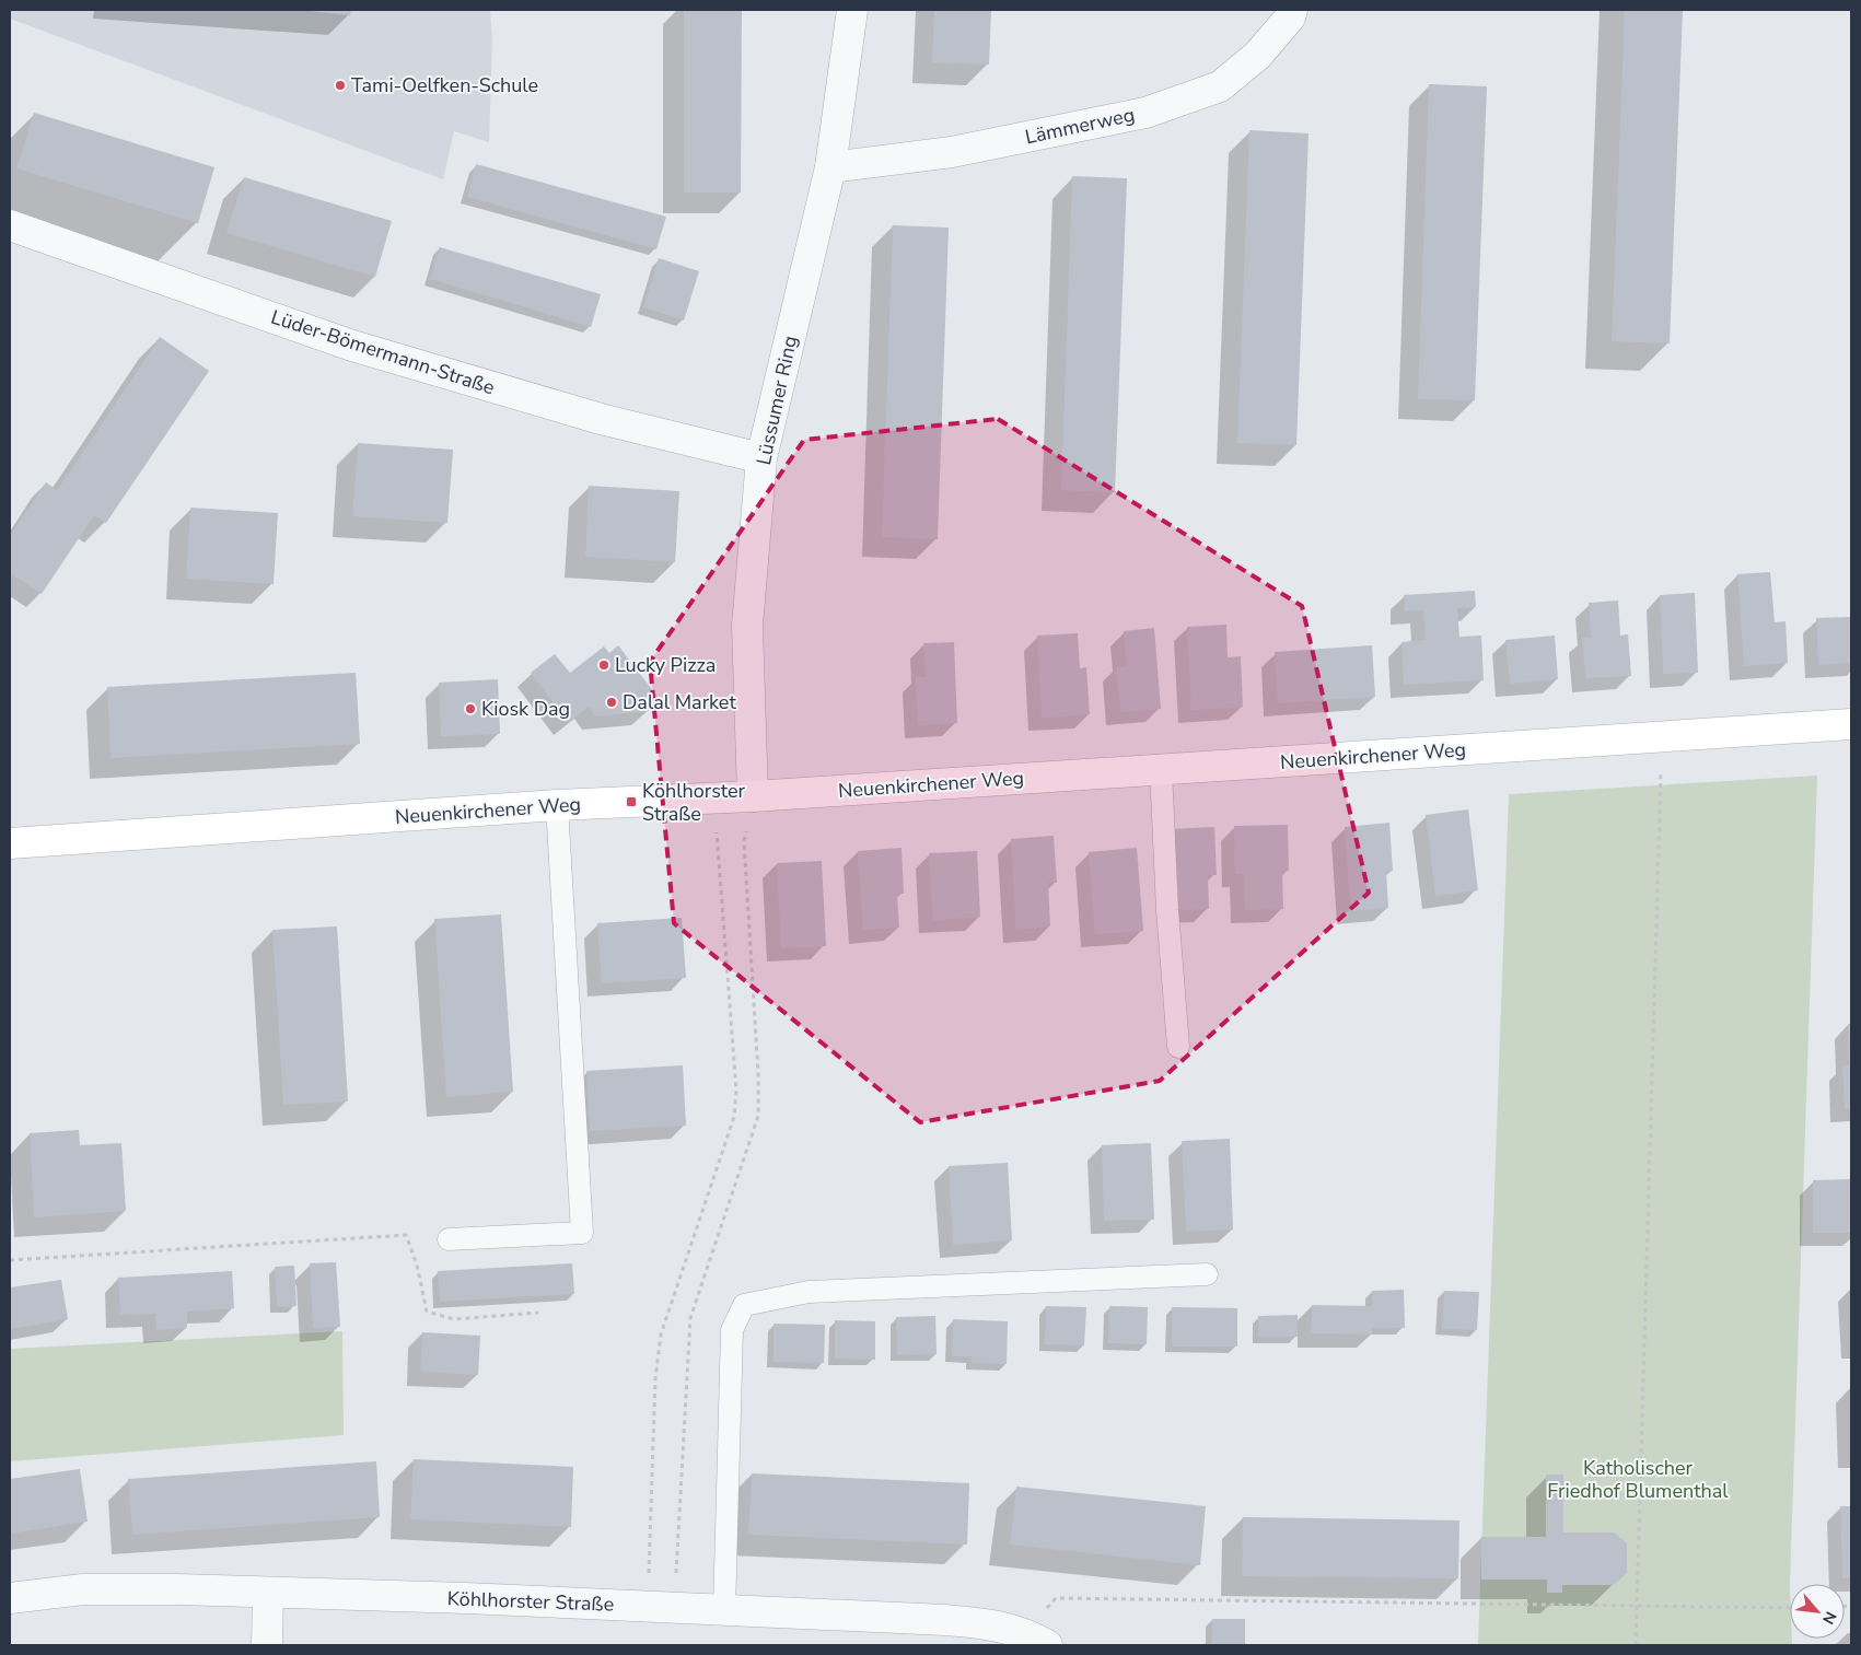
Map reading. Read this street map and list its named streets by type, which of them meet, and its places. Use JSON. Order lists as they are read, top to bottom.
{
  "streets": {
    "street": [
      "Lämmerweg",
      "Lüder-Bömermann-Straße",
      "Lüssumer Ring",
      "Neuenkirchener Weg",
      "Köhlhorster Straße"
    ]
  },
  "crossings": [
    ["Lämmerweg", "Lüssumer Ring"],
    ["Lüder-Bömermann-Straße", "Lüssumer Ring"],
    ["Lüssumer Ring", "Neuenkirchener Weg"]
  ],
  "parks": ["Katholischer Friedhof Blumenthal"],
  "places": {
    "other": [
      "Tami-Oelfken-Schule",
      "Lucky Pizza",
      "Dalal Market",
      "Kiosk Dag"
    ],
    "transit": ["Köhlhorster Straße"]
  },
  "north": "bottom right"
}
